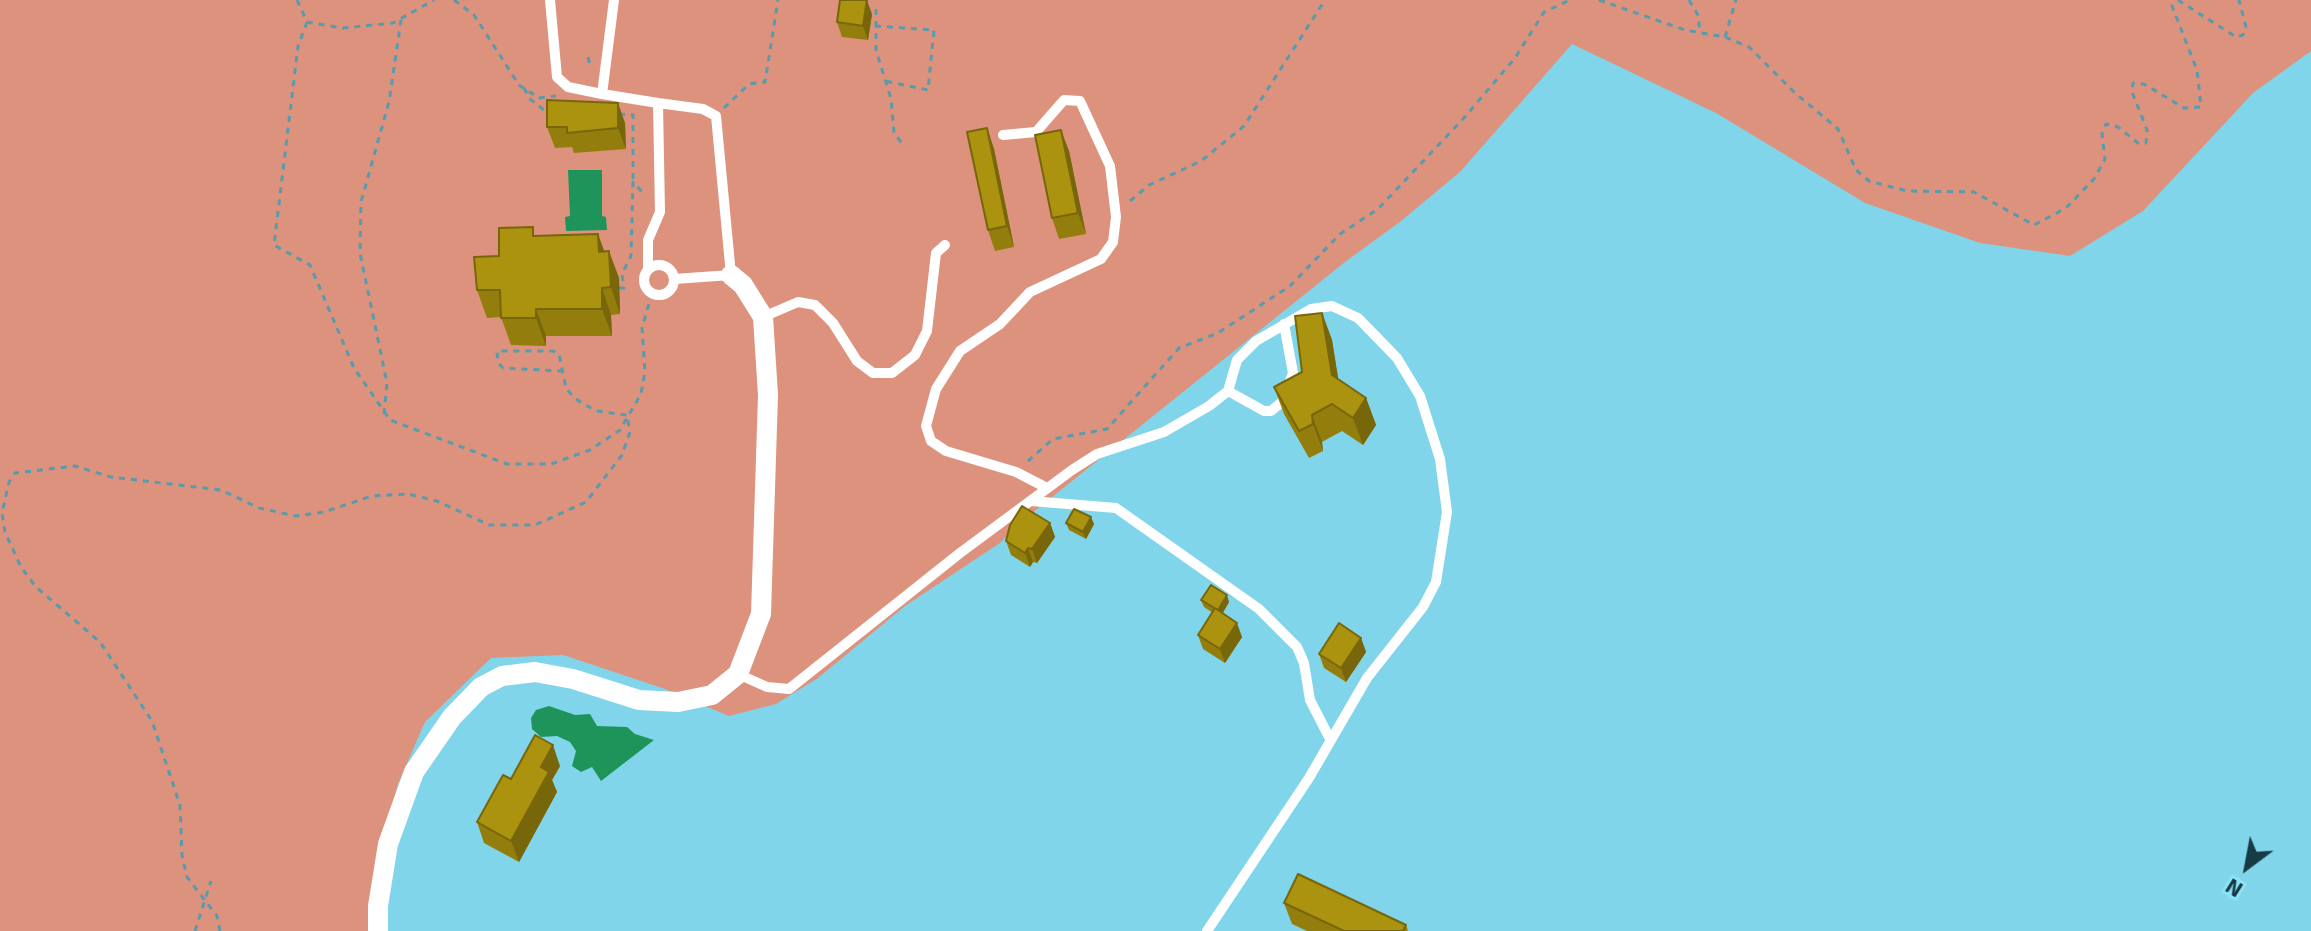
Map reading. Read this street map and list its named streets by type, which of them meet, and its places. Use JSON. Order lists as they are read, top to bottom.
{
  "north": "bottom left"
}
